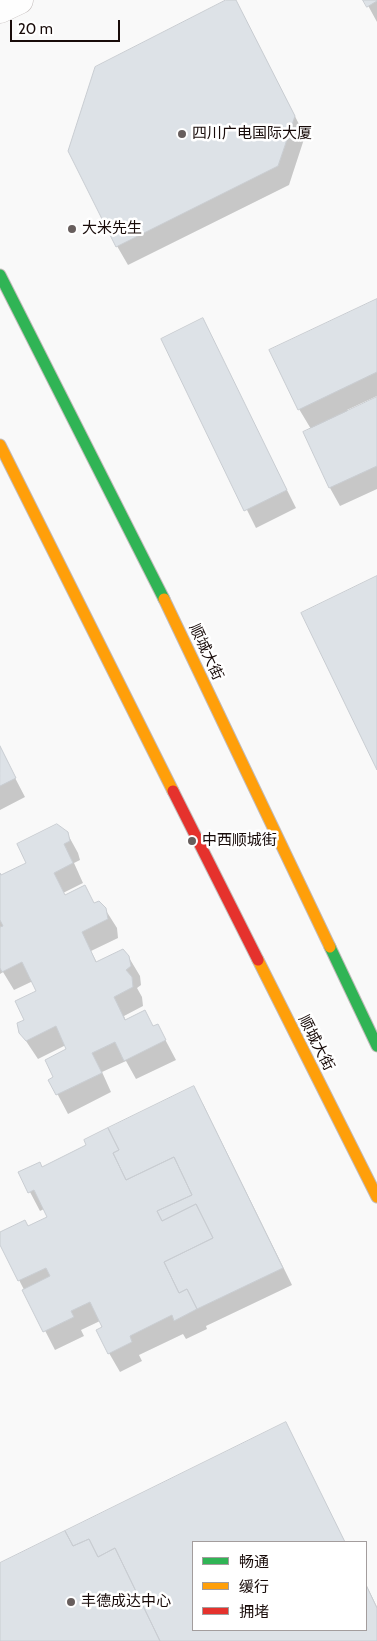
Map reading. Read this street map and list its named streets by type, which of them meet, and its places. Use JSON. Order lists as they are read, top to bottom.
{
  "streets": {
    "main road": ["顺城大街"]
  },
  "places": [
    "四川广电国际大厦",
    "大米先生",
    "中西顺城街",
    "丰德成达中心"
  ],
  "legend": ["畅通", "缓行", "拥堵"],
  "scale_bar": "20 m"
}
